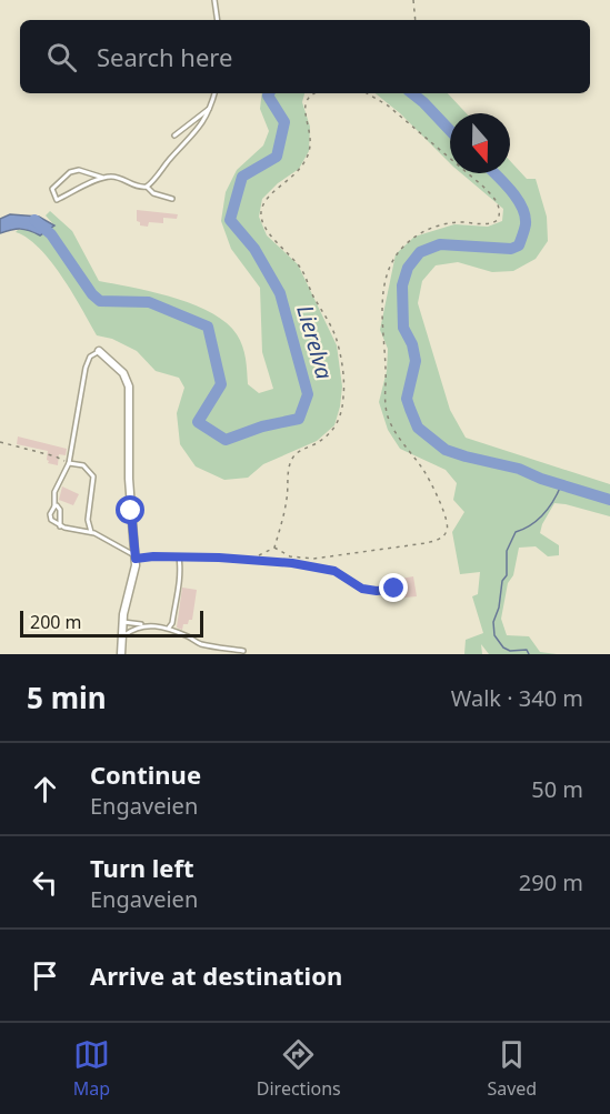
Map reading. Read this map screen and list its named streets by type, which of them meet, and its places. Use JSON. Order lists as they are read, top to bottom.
{
  "water": ["Lierelva"],
  "scale_bar": "200 m",
  "north": "bottom",
  "page": {
    "search": "Search here",
    "scale": "200 m",
    "heading": ["5 min", "Walk · 340 m"],
    "list": [
      ["Continue", "Engaveien", "50 m"],
      ["Turn left", "Engaveien", "290 m"],
      "Arrive at destination"
    ],
    "nav": ["Map", "Directions", "Saved"]
  }
}
